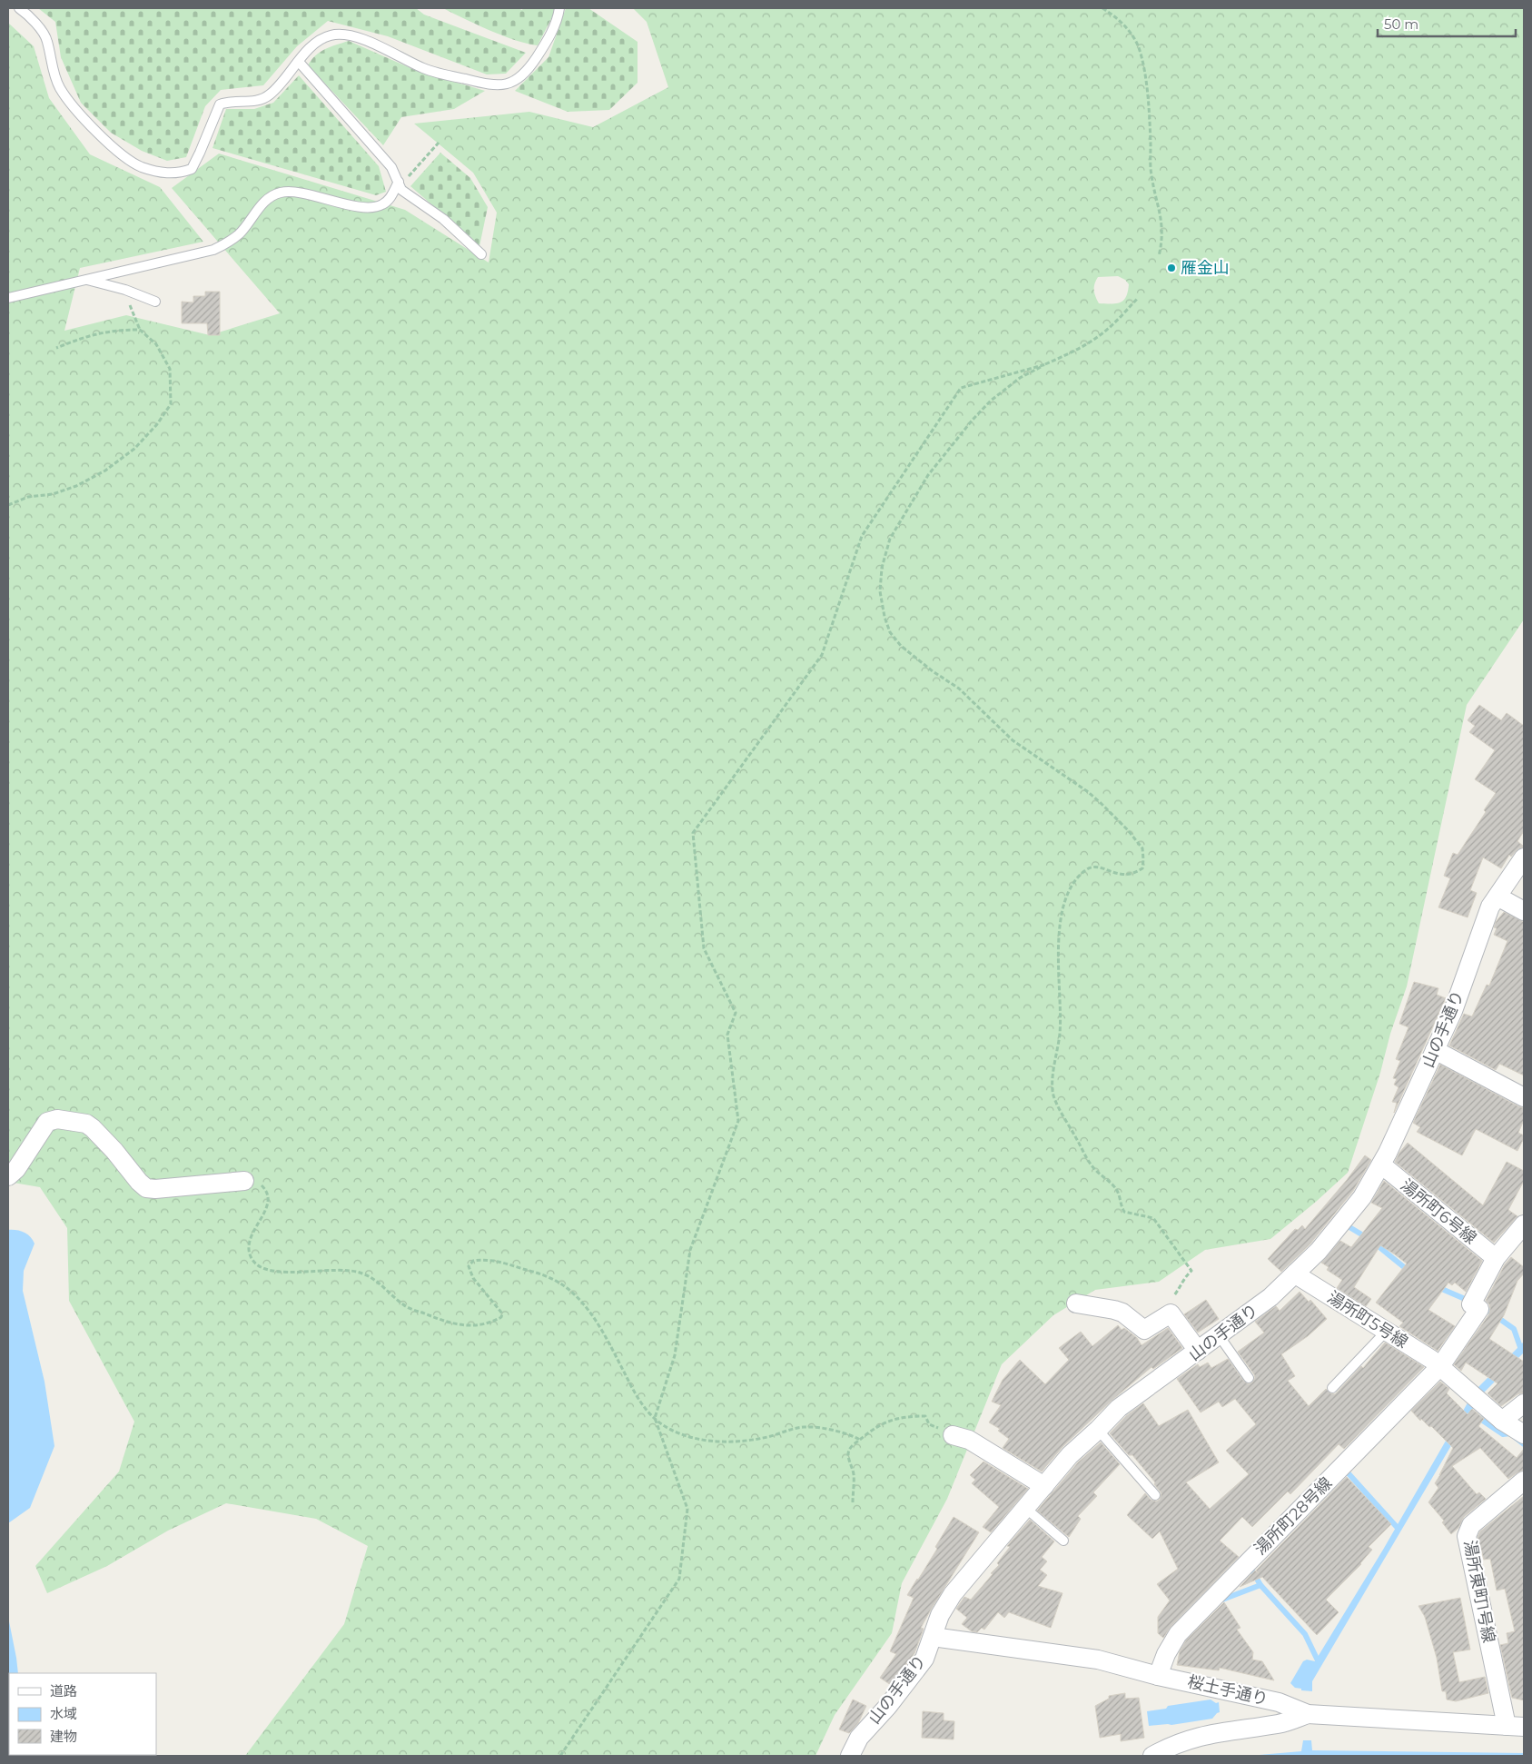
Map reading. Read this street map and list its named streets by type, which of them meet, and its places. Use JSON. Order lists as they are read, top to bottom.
{
  "streets": {
    "street": [
      "山の手通り",
      "湯所町6号線",
      "湯所町5号線",
      "湯所町28号線",
      "湯所東町1号線",
      "桜土手通り"
    ]
  },
  "crossings": [
    ["山の手通り", "湯所町6号線"],
    ["山の手通り", "湯所町5号線"],
    ["山の手通り", "桜土手通り"],
    ["湯所町6号線", "湯所町28号線"],
    ["湯所町5号線", "湯所町28号線"],
    ["湯所町28号線", "桜土手通り"],
    ["湯所東町1号線", "桜土手通り"]
  ],
  "places": ["雁金山"],
  "legend": ["道路", "水域", "建物"],
  "scale_bar": "50 m"
}
